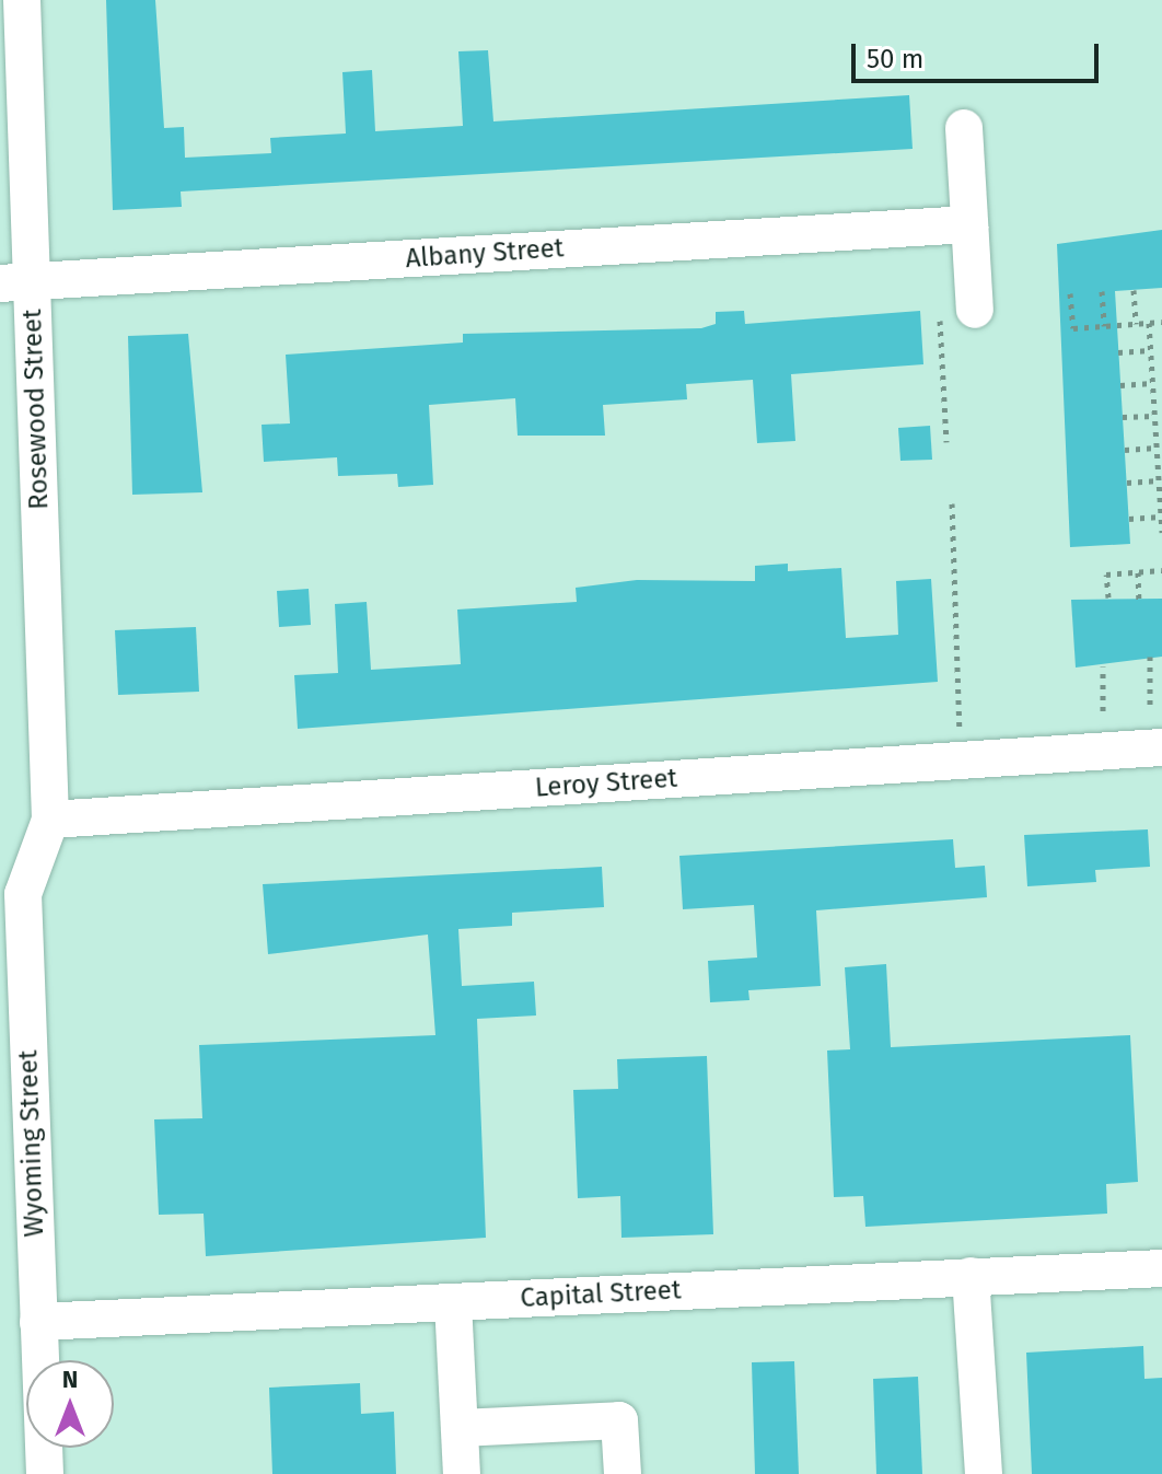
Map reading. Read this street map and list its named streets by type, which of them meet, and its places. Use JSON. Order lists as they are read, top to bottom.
{
  "streets": {
    "street": [
      "Albany Street",
      "Rosewood Street",
      "Leroy Street",
      "Wyoming Street",
      "Capital Street"
    ]
  },
  "crossings": [
    ["Albany Street", "Rosewood Street"],
    ["Rosewood Street", "Leroy Street"],
    ["Rosewood Street", "Wyoming Street"],
    ["Leroy Street", "Wyoming Street"],
    ["Wyoming Street", "Capital Street"]
  ],
  "scale_bar": "50 m",
  "north": "top"
}
